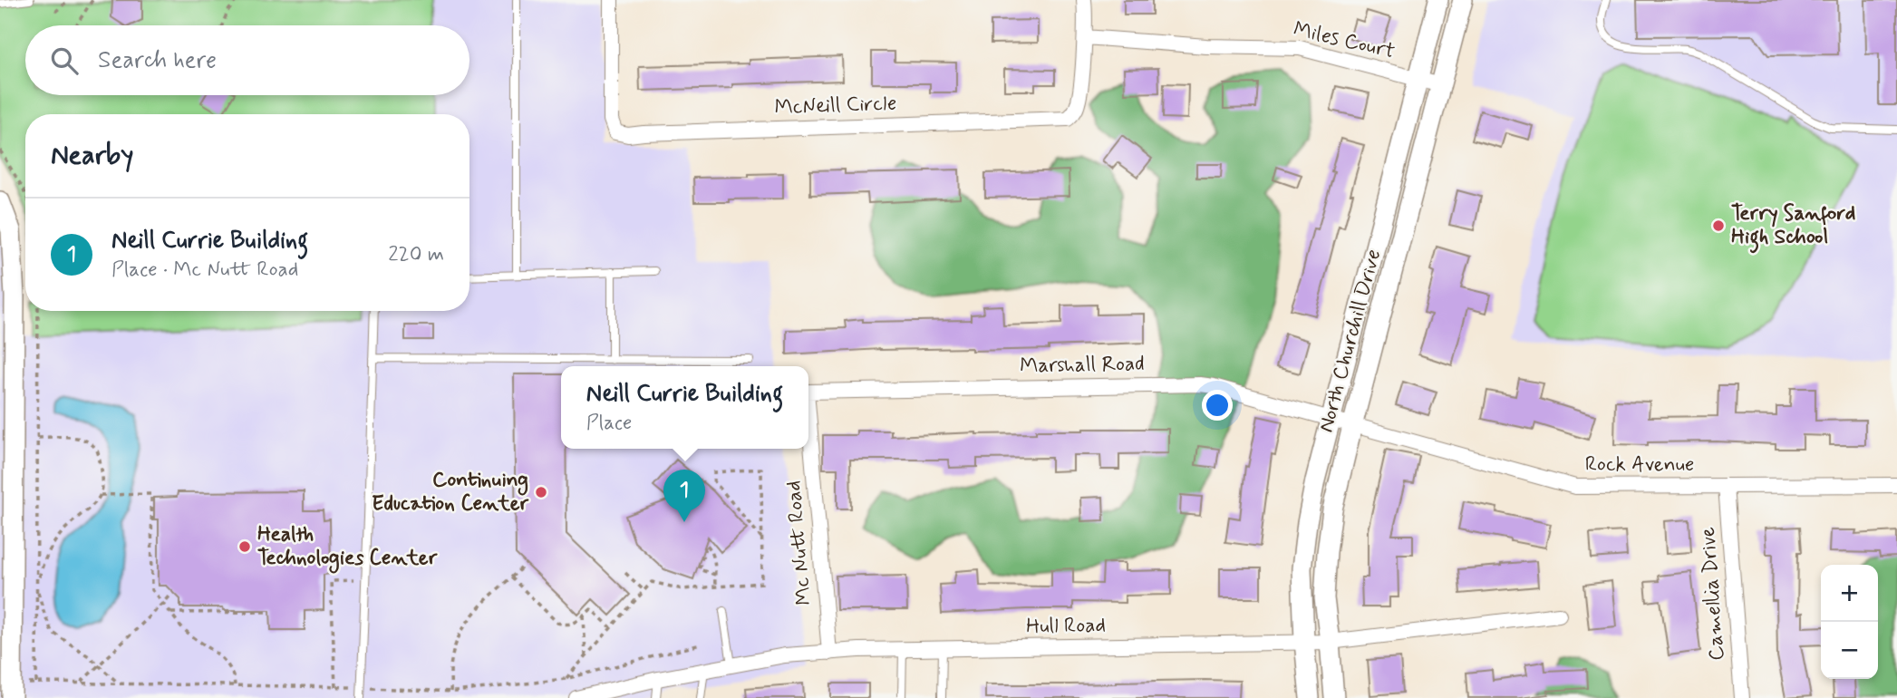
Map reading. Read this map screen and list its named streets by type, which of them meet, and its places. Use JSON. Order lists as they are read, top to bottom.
{
  "streets": {
    "street": [
      "Miles Court",
      "McNeill Circle",
      "North Churchill Drive",
      "Marshall Road",
      "Rock Avenue",
      "Mc Nutt Road",
      "Camellia Drive",
      "Hull Road"
    ]
  },
  "crossings": [
    ["Miles Court", "McNeill Circle"],
    ["Miles Court", "North Churchill Drive"],
    ["North Churchill Drive", "Marshall Road"],
    ["North Churchill Drive", "Rock Avenue"],
    ["North Churchill Drive", "Hull Road"],
    ["Marshall Road", "Rock Avenue"],
    ["Rock Avenue", "Camellia Drive"],
    ["Mc Nutt Road", "Hull Road"]
  ],
  "places": ["Terry Sanford High School", "Continuing Education Center", "Health Technologies Center"],
  "page": {
    "search": "Search here",
    "heading": "Nearby",
    "list": [
      {
        "mark": "1",
        "name": "Neill Currie Building",
        "note": "Place · Mc Nutt Road",
        "value": "220 m"
      }
    ],
    "popup": ["Neill Currie Building", "Place"],
    "pins": "1",
    "map_buttons": ["+", "−"]
  }
}
